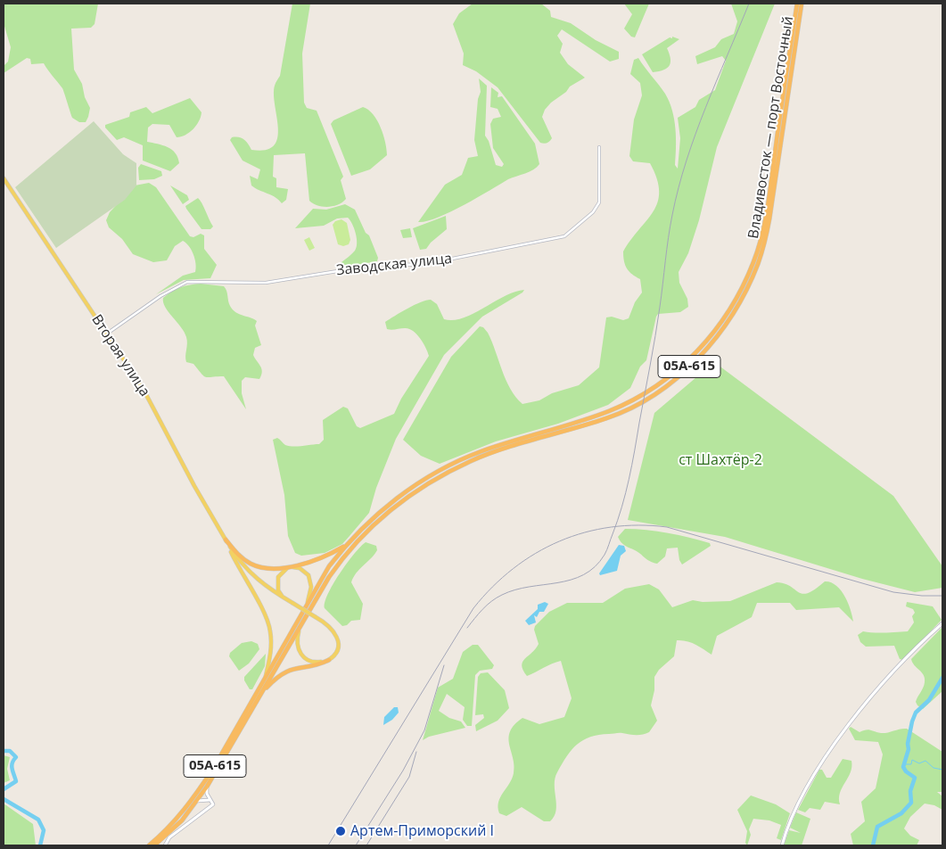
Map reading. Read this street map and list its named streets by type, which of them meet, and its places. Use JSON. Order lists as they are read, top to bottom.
{
  "streets": {
    "highway": ["Владивосток — порт Восточный", "05А-615"],
    "main road": ["Вторая улица"],
    "street": ["Заводская улица"]
  },
  "crossings": [
    ["Заводская улица", "Вторая улица"]
  ],
  "parks": ["ст Шахтёр-2"],
  "places": ["Артем-Приморский I"]
}
